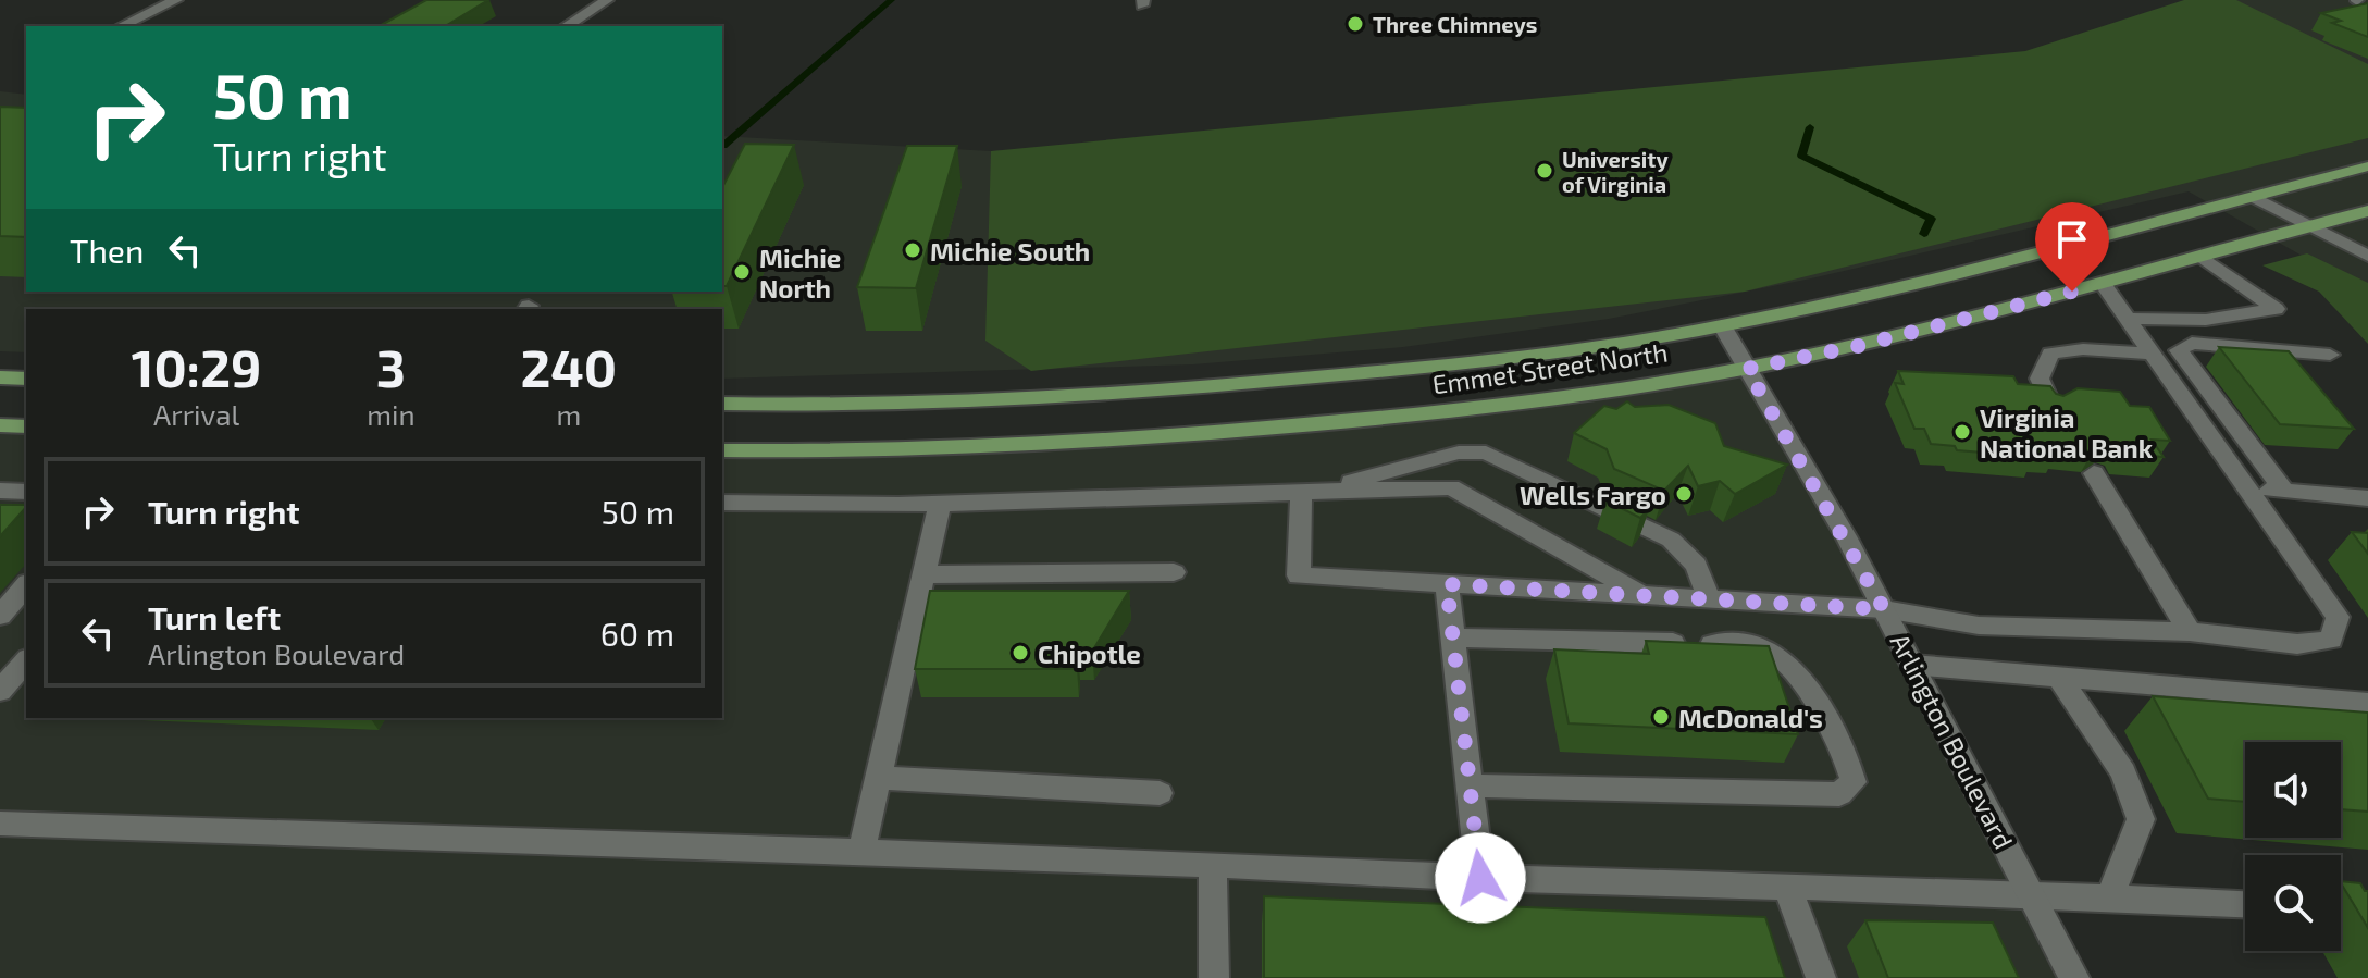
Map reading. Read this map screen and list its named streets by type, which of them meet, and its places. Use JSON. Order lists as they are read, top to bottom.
{
  "streets": {
    "main road": ["Emmet Street North"],
    "street": ["Arlington Boulevard"]
  },
  "crossings": [
    ["Emmet Street North", "Arlington Boulevard"]
  ],
  "places": [
    "Three Chimneys",
    "University of Virginia",
    "Michie South",
    "Michie North",
    "Virginia National Bank",
    "Wells Fargo",
    "Chipotle",
    "McDonald's"
  ],
  "page": {
    "turn": ["50 m", "Turn right"],
    "then": "Then",
    "eta": [
      "10:29",
      "Arrival",
      "3",
      "min",
      "240",
      "m"
    ],
    "list": [
      {
        "name": "Turn right",
        "value": "50 m"
      },
      {
        "name": "Turn left",
        "note": "Arlington Boulevard",
        "value": "60 m"
      }
    ]
  }
}
